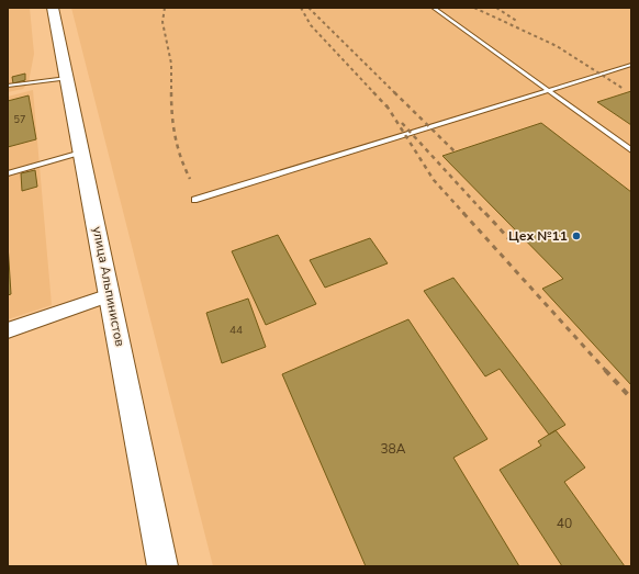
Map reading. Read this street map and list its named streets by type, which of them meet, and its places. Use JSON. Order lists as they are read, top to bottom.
{
  "streets": {
    "main road": ["улица Альпинистов"]
  },
  "places": ["Цех №11"],
  "house_numbers": [
    "57",
    "44",
    "38А",
    "40"
  ]
}
